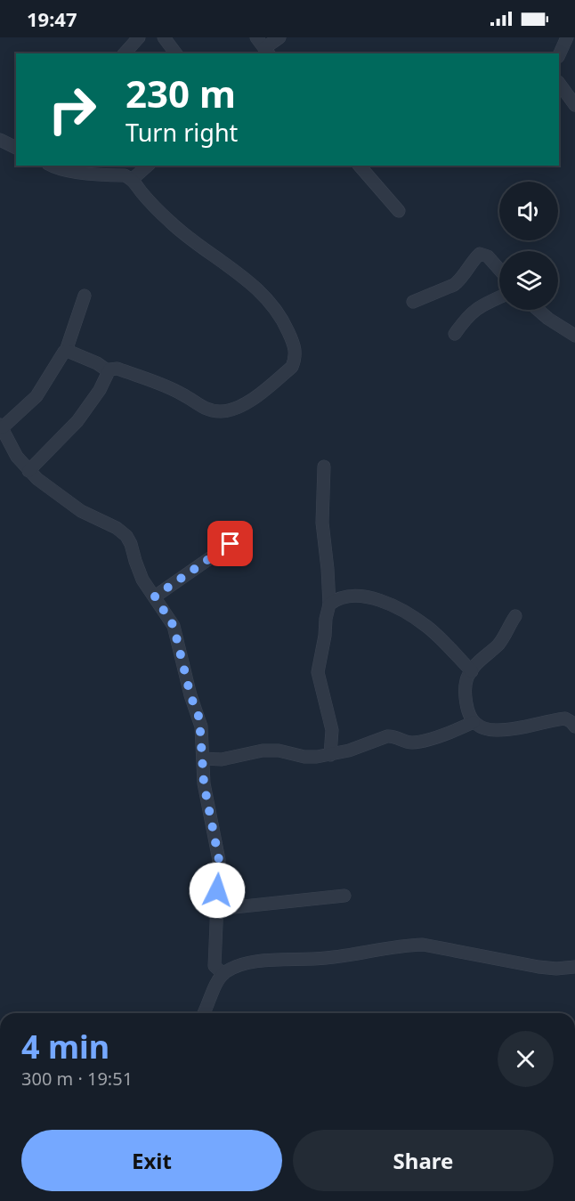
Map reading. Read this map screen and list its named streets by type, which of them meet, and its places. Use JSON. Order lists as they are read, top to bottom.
{
  "page": {
    "status": "19:47",
    "turn": ["230 m", "Turn right"],
    "heading": ["4 min", "300 m · 19:51"],
    "buttons": ["Exit", "Share"]
  }
}
